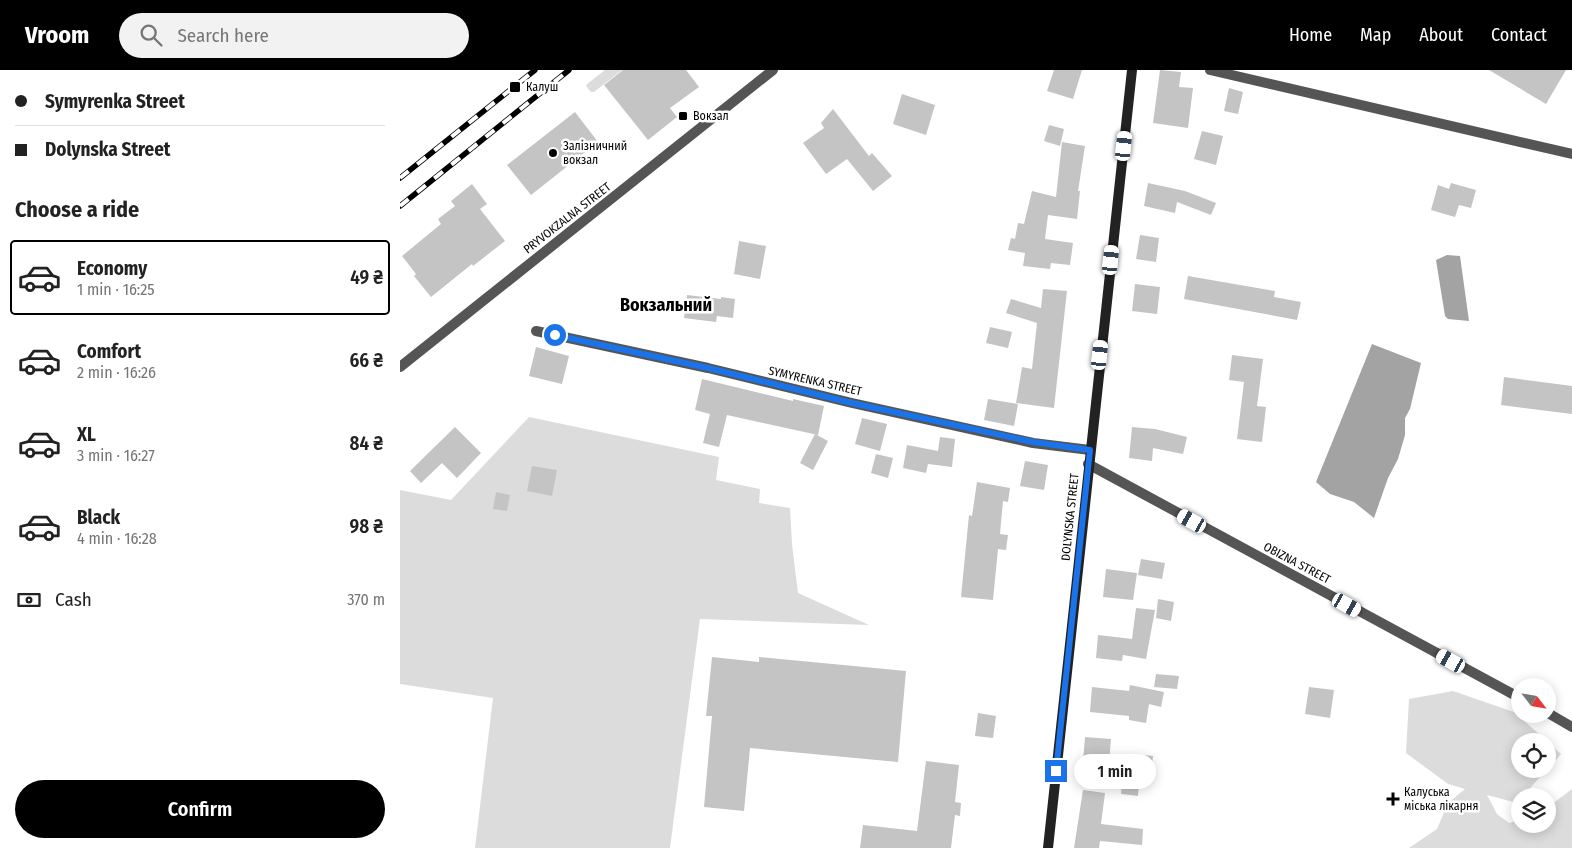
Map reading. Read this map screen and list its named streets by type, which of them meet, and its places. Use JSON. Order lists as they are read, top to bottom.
{
  "streets": {
    "main road": ["DOLYNSKA STREET"],
    "street": ["PRYVOKZALNA STREET", "SYMYRENKA STREET", "OBIZNA STREET"]
  },
  "crossings": [
    ["SYMYRENKA STREET", "DOLYNSKA STREET"],
    ["DOLYNSKA STREET", "OBIZNA STREET"]
  ],
  "districts": ["Вокзальний"],
  "places": {
    "transit": ["Калуш", "Вокзал"],
    "other": ["Залізничний вокзал"],
    "health": ["Калуська міська лікарня"]
  },
  "north": "bottom right",
  "page": {
    "header": "Vroom",
    "search": "Search here",
    "nav": [
      "Home",
      "Map",
      "About",
      "Contact"
    ],
    "banner": ["Symyrenka Street", "Dolynska Street"],
    "heading": "Choose a ride",
    "list": [
      {
        "name": "Economy",
        "note": "1 min · 16:25",
        "value": "49 ₴"
      },
      {
        "name": "Comfort",
        "note": "2 min · 16:26",
        "value": "66 ₴"
      },
      {
        "name": "XL",
        "note": "3 min · 16:27",
        "value": "84 ₴"
      },
      {
        "name": "Black",
        "note": "4 min · 16:28",
        "value": "98 ₴"
      }
    ],
    "pay": ["Cash", "370 m"],
    "bubble": "1 min",
    "buttons": "Confirm"
  }
}
